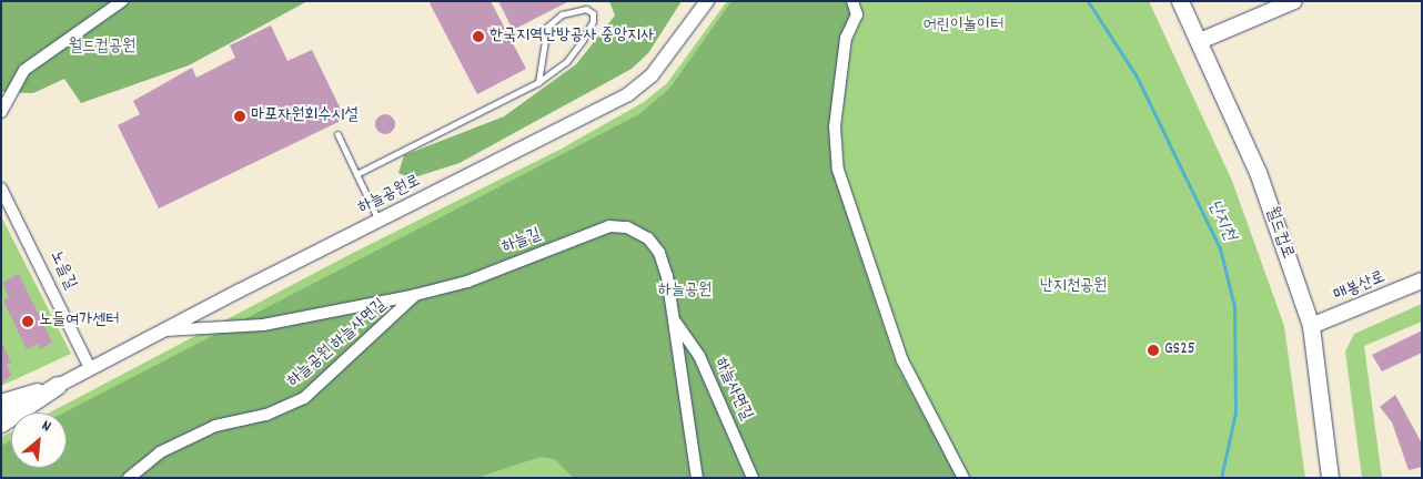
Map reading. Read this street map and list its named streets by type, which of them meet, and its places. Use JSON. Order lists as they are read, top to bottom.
{
  "streets": {
    "main road": ["월드컵로", "매봉산로"],
    "street": [
      "하늘공원로",
      "하늘길",
      "노을길",
      "하늘공원 하늘사면길",
      "하늘사면길"
    ]
  },
  "crossings": [
    ["하늘공원로", "하늘길"],
    ["하늘공원로", "노을길"],
    ["월드컵로", "매봉산로"],
    ["하늘길", "하늘공원 하늘사면길"],
    ["하늘길", "하늘사면길"]
  ],
  "water": ["난지천"],
  "parks": [
    "어린이놀이터",
    "월드컵공원",
    "난지천공원",
    "하늘공원"
  ],
  "places": [
    "한국지역난방공사 중앙지사",
    "마포자원회수시설",
    "노들여가센터",
    "GS25"
  ],
  "north": "top right"
}
